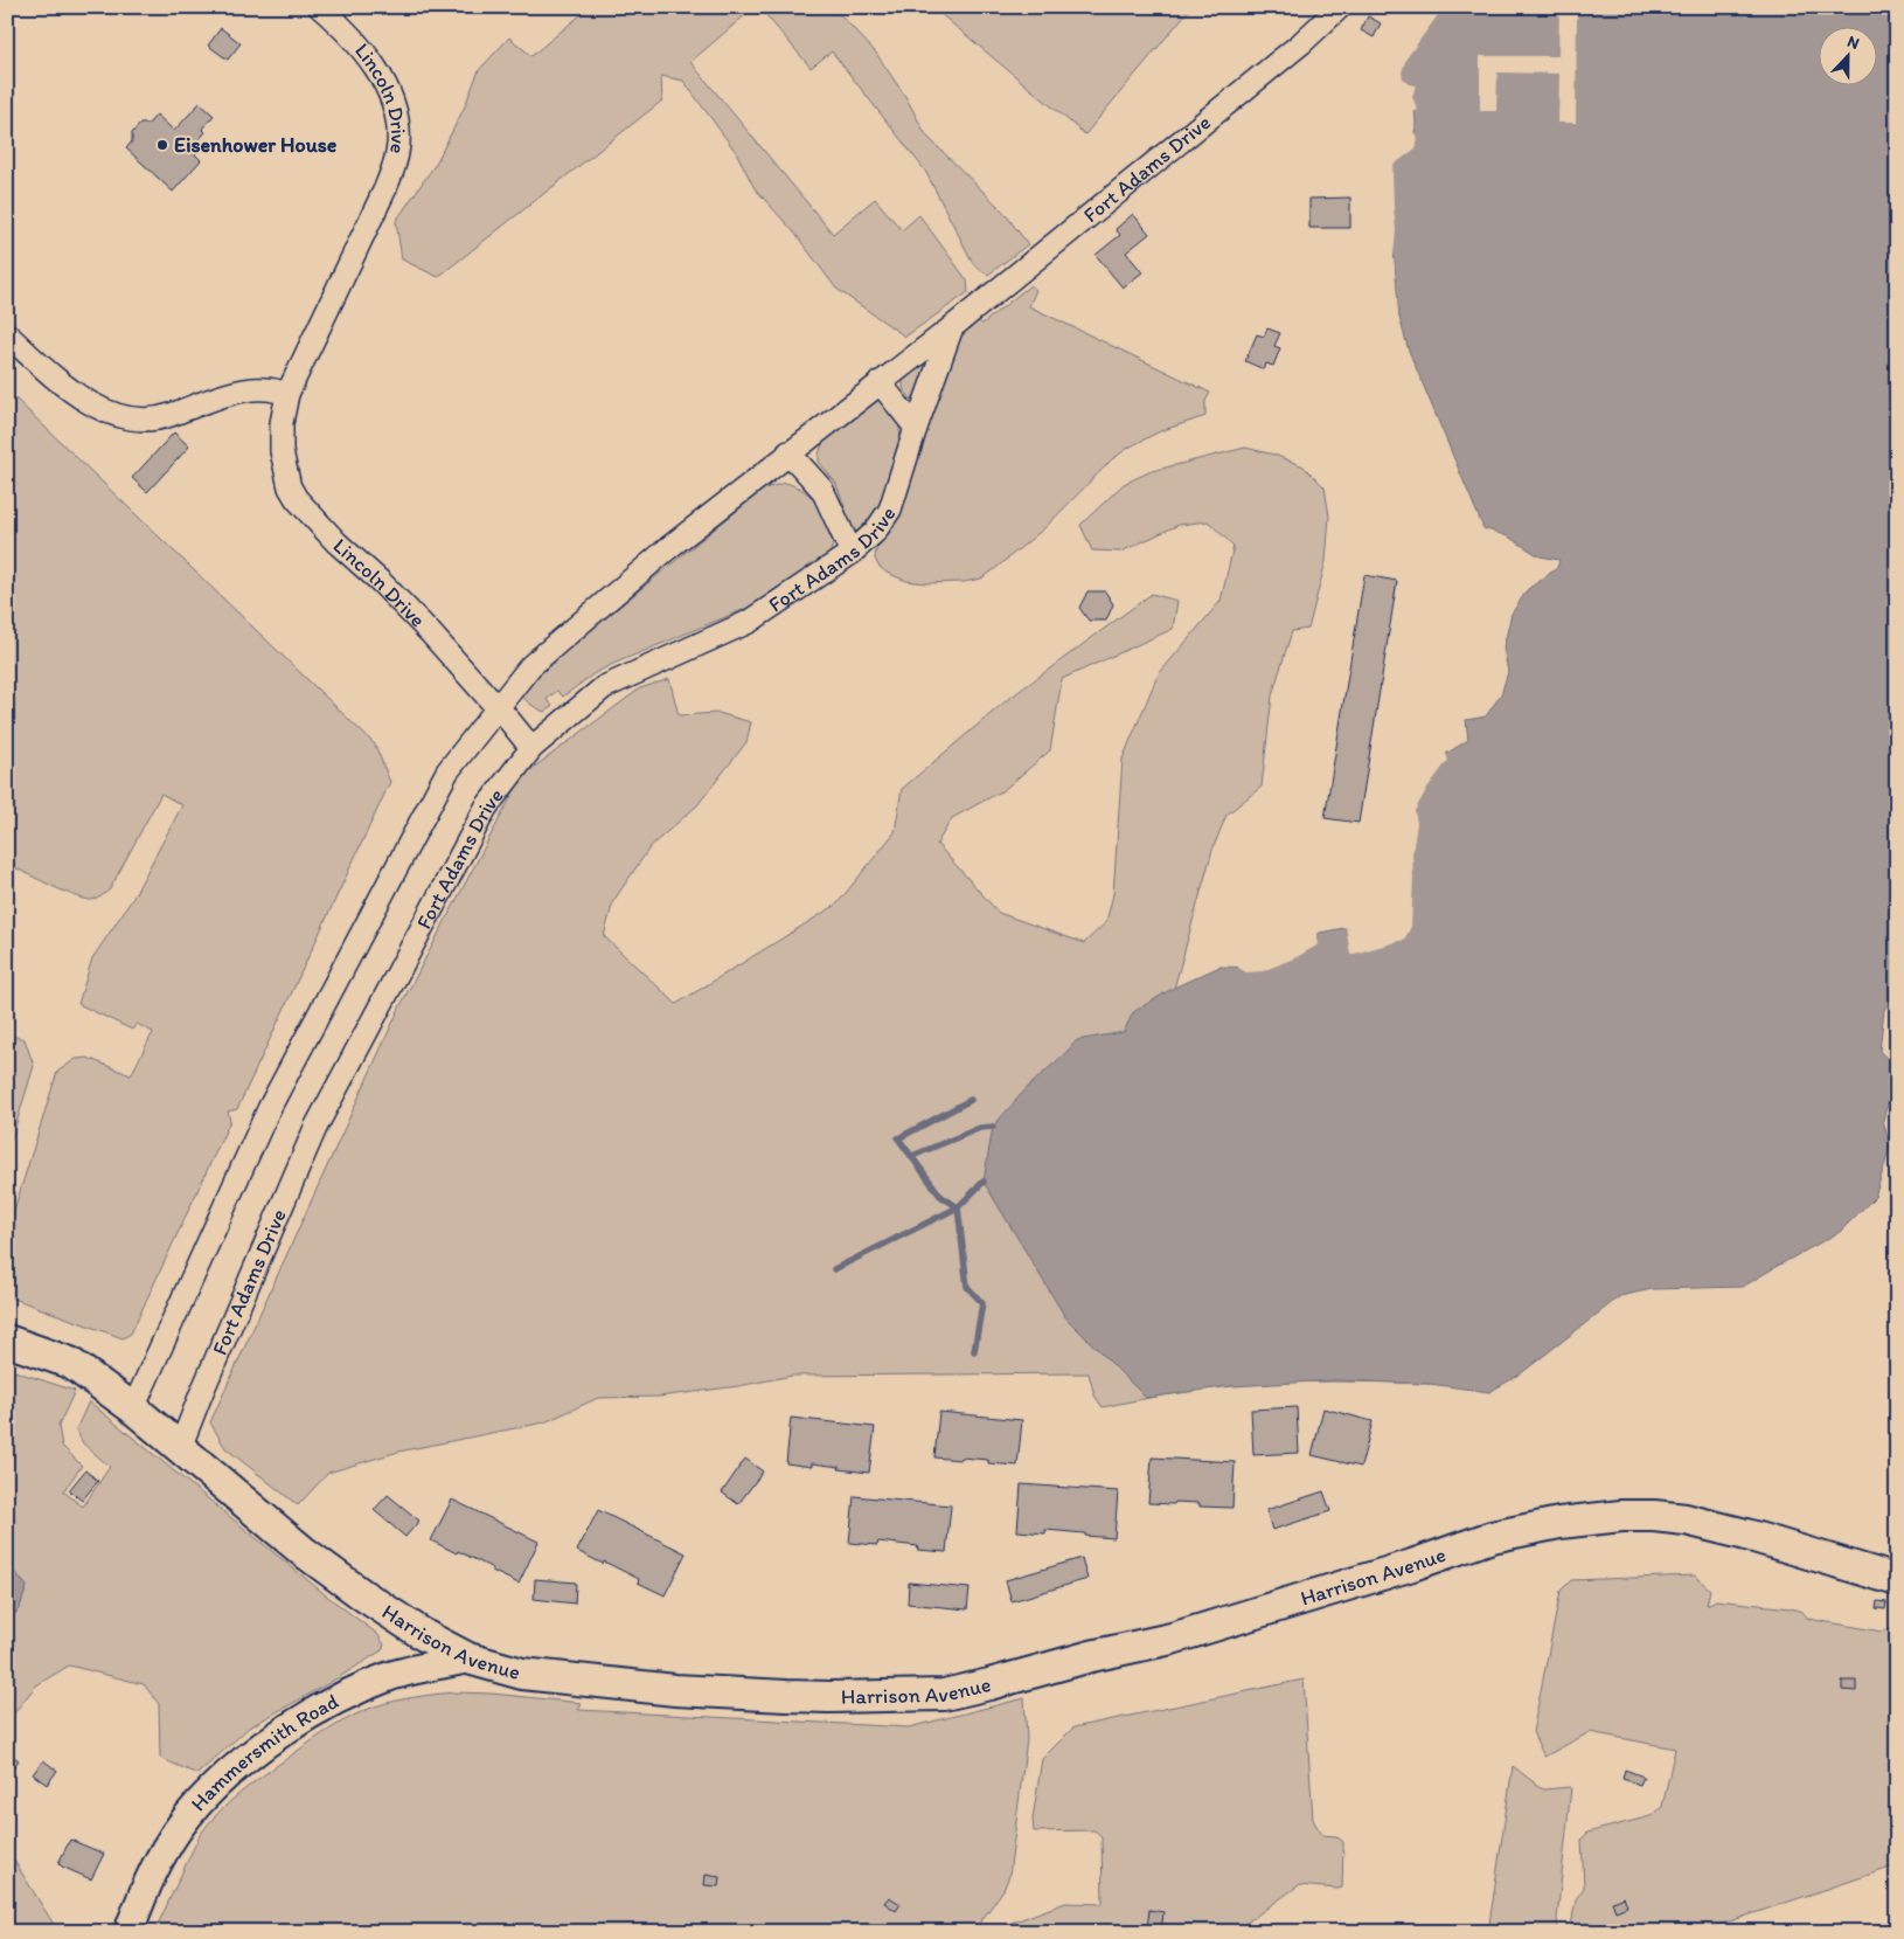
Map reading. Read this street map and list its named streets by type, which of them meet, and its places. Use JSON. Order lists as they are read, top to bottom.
{
  "streets": {
    "main road": ["Harrison Avenue"],
    "street": ["Lincoln Drive", "Fort Adams Drive", "Hammersmith Road"]
  },
  "crossings": [
    ["Lincoln Drive", "Fort Adams Drive"],
    ["Fort Adams Drive", "Harrison Avenue"],
    ["Harrison Avenue", "Hammersmith Road"]
  ],
  "places": ["Eisenhower House"],
  "north": "top"
}
